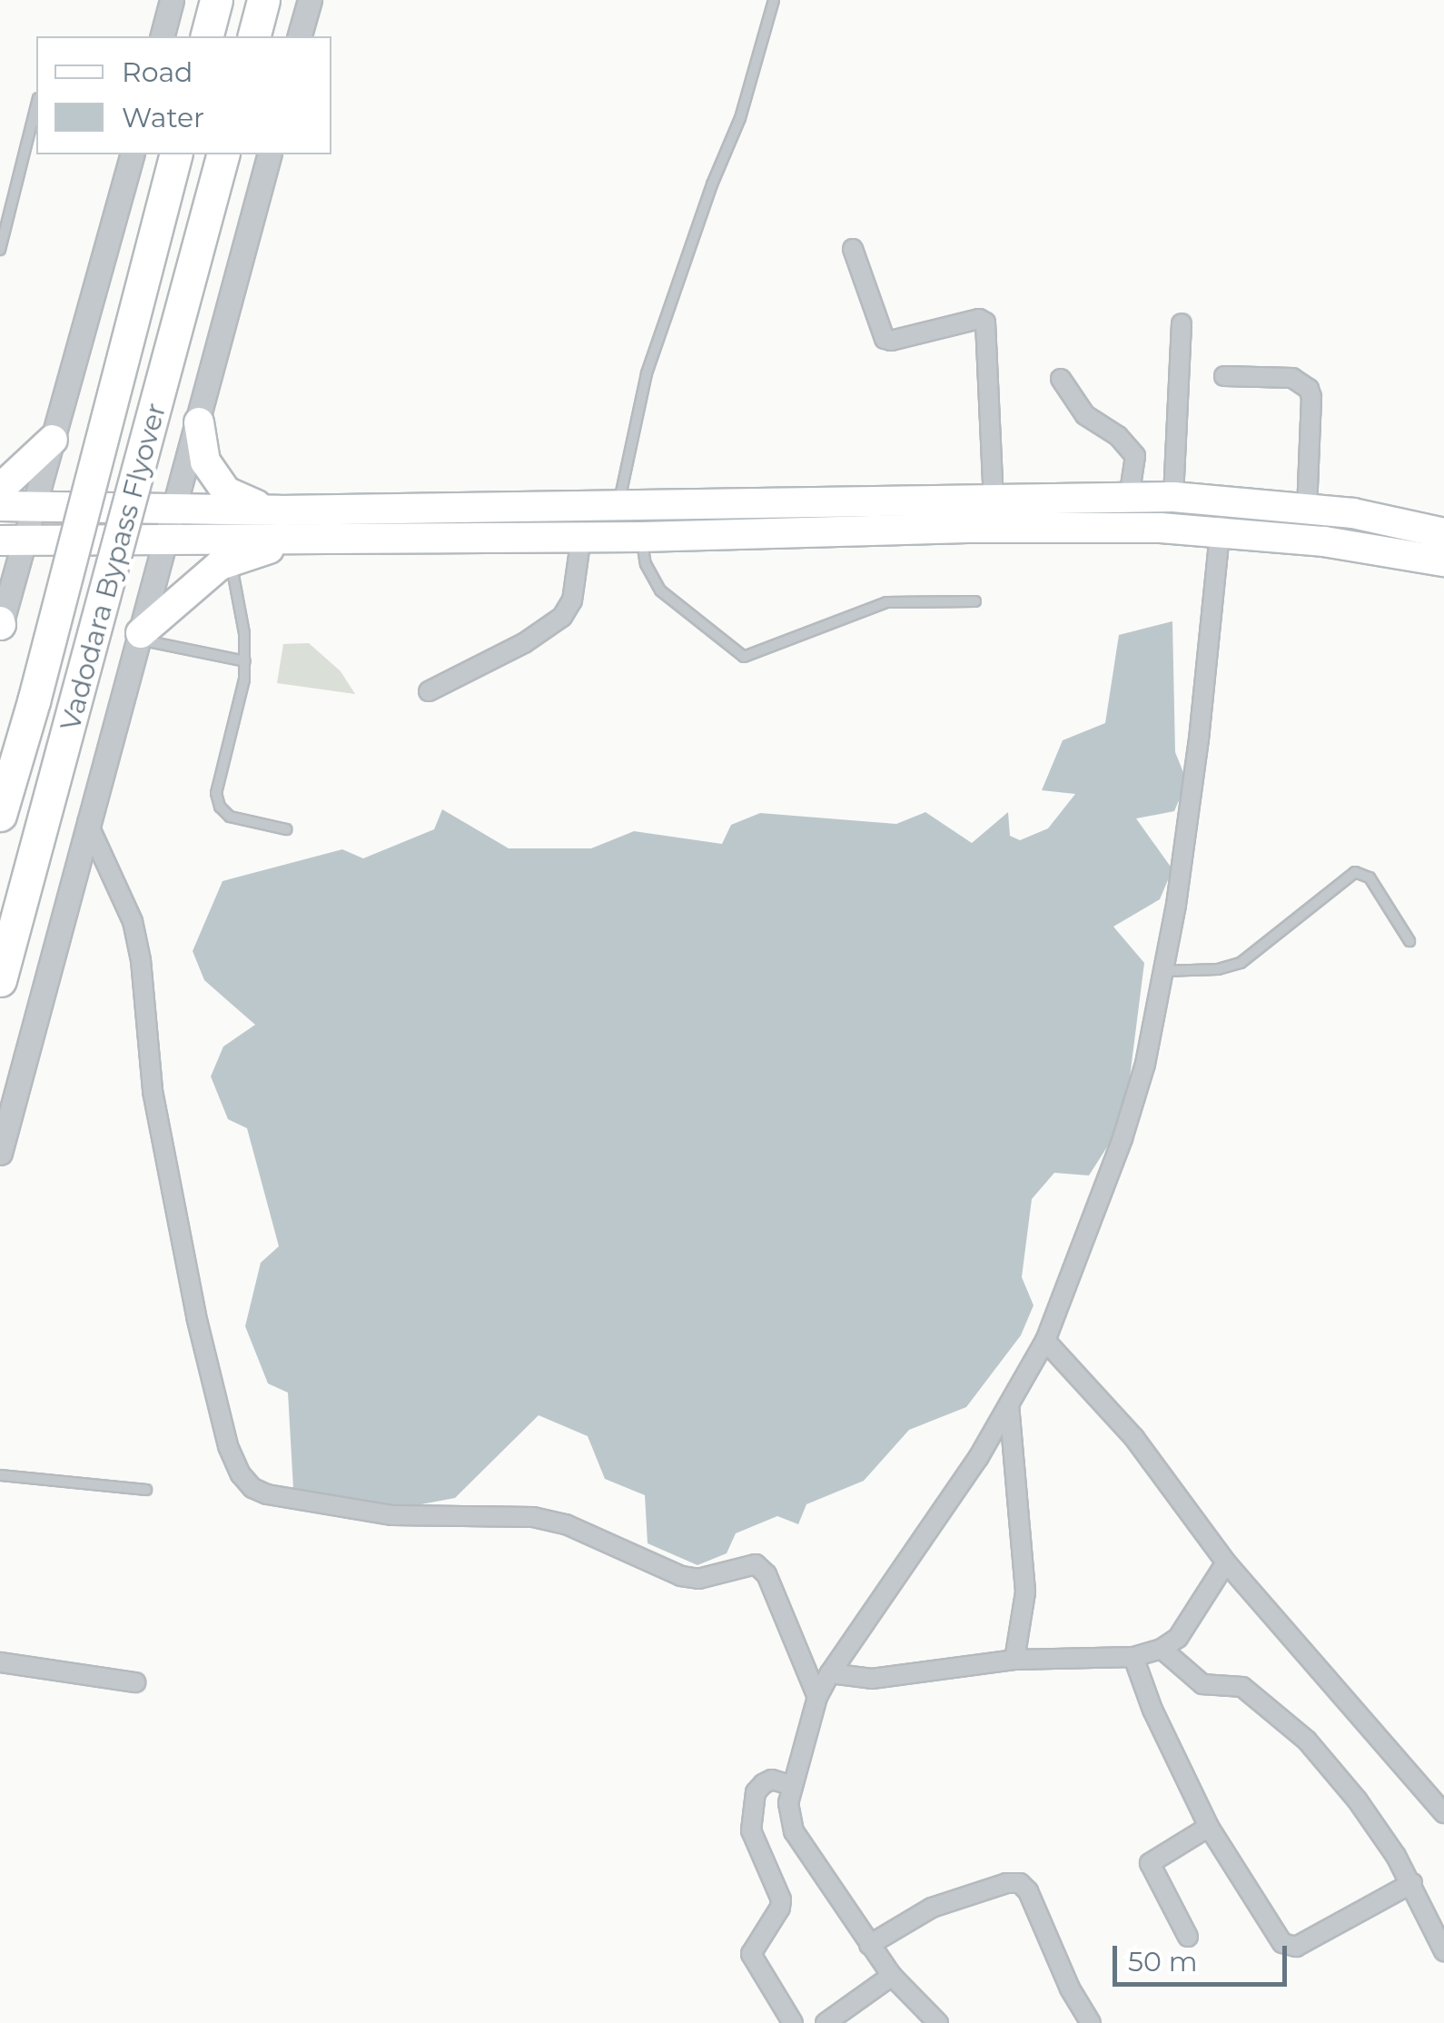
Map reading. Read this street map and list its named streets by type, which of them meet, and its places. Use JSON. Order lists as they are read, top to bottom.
{
  "streets": {
    "highway": ["Vadodara Bypass Flyover"]
  },
  "legend": ["Road", "Water"],
  "scale_bar": "50 m"
}
